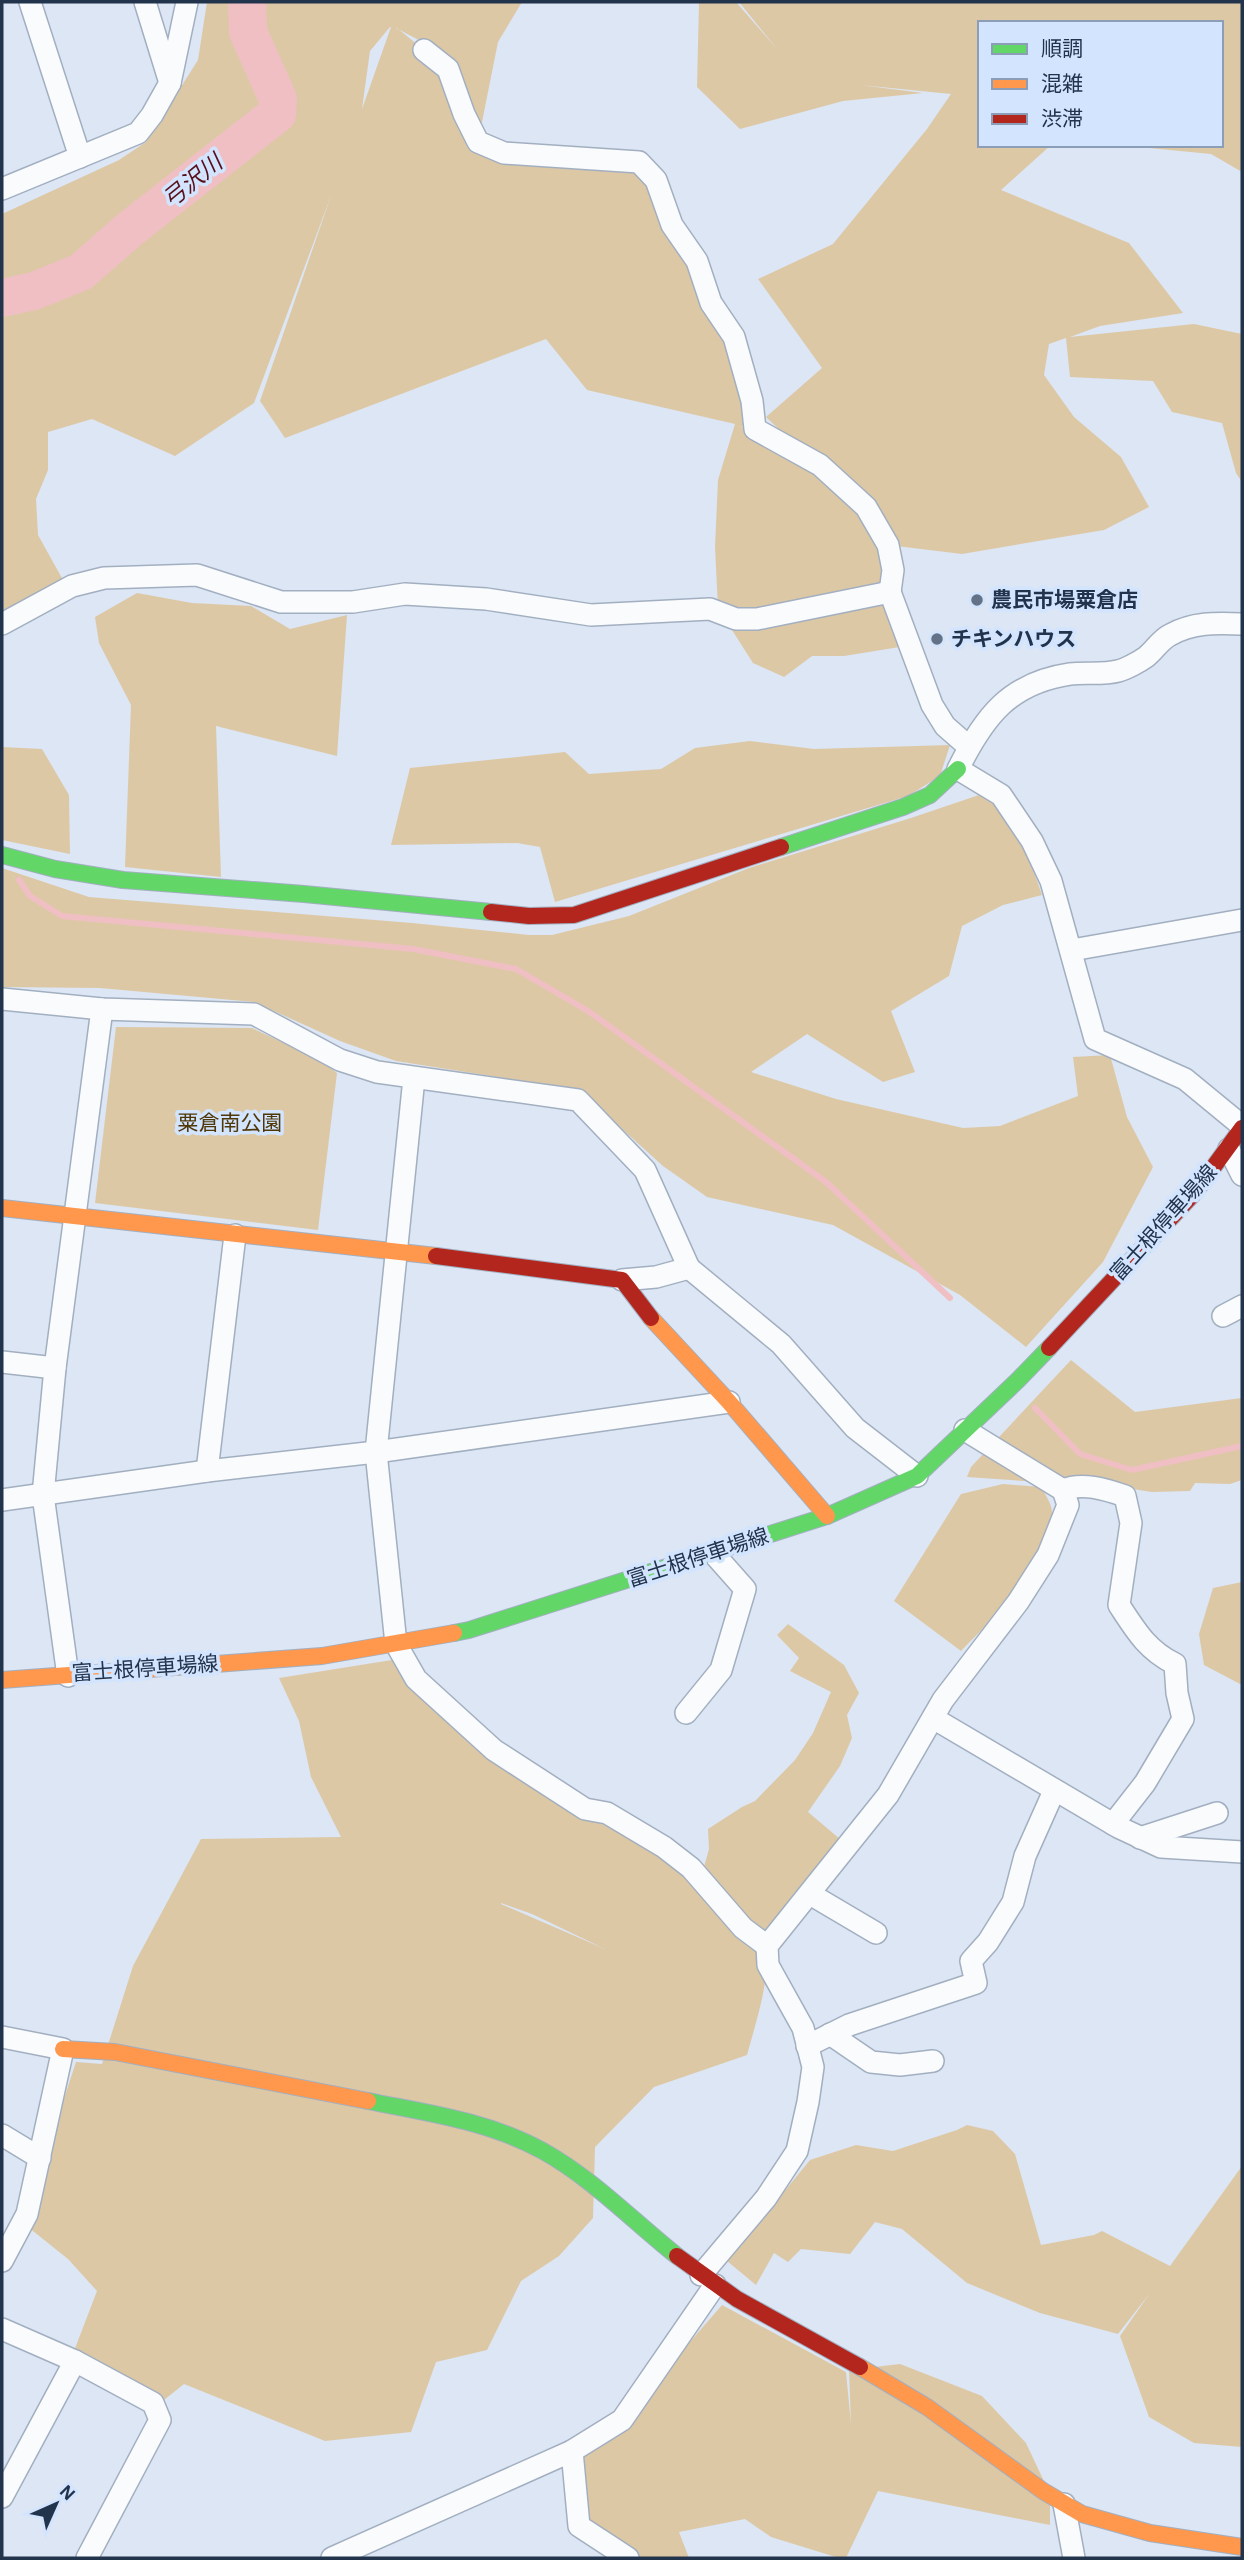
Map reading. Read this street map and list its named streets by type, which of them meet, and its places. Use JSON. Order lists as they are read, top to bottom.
{
  "streets": {
    "street": ["富士根停車場線"]
  },
  "water": ["弓沢川"],
  "parks": ["粟倉南公園"],
  "places": ["農民市場粟倉店", "チキンハウス"],
  "legend": ["順調", "混雑", "渋滞"],
  "north": "top right"
}
